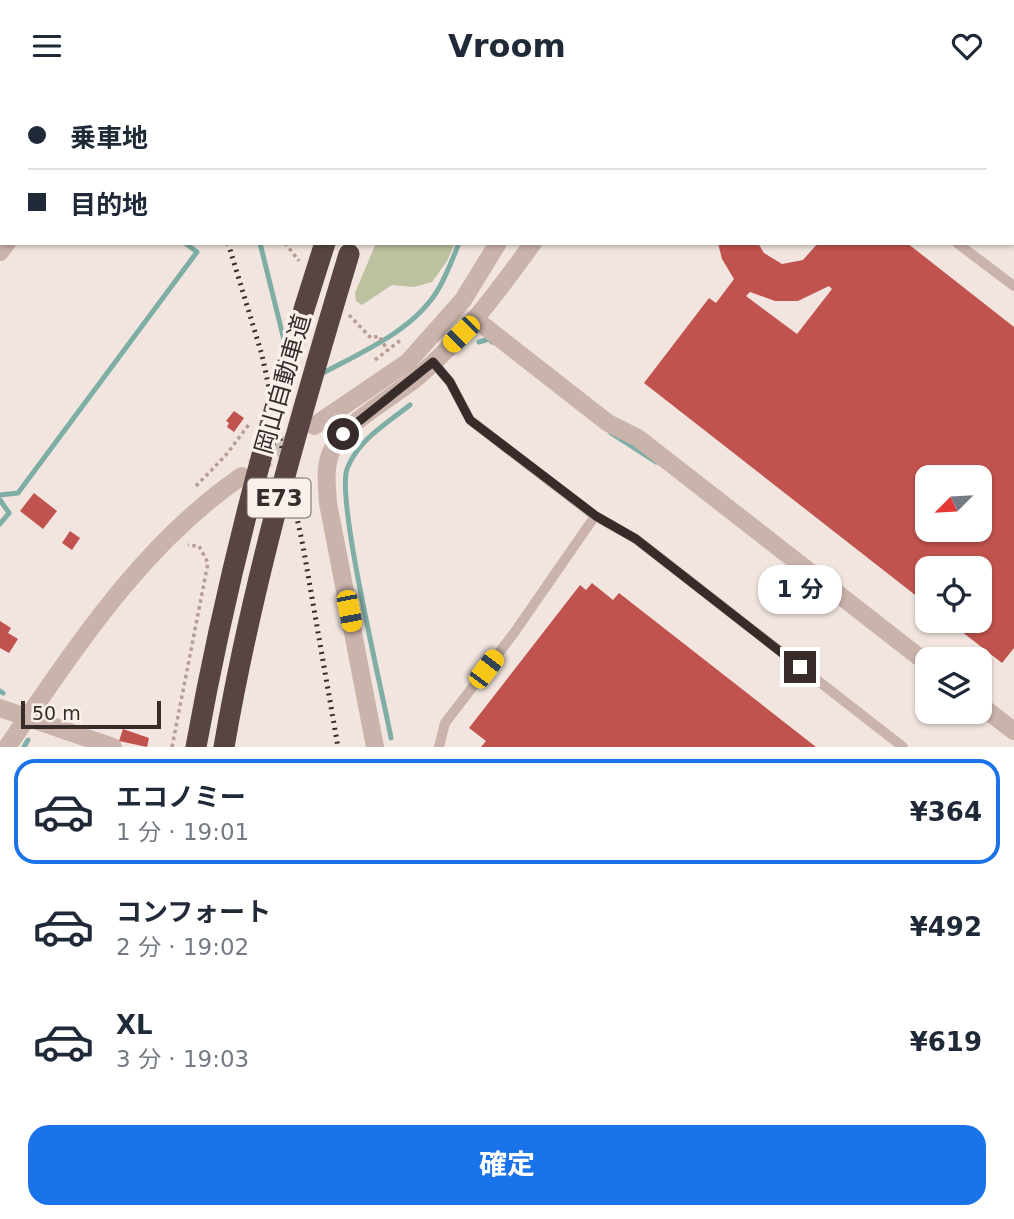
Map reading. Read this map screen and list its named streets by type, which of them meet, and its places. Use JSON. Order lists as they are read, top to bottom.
{
  "streets": {
    "highway": ["岡山自動車道", "E73"]
  },
  "scale_bar": "50 m",
  "north": "bottom left",
  "page": {
    "header": "Vroom",
    "banner": ["乗車地", "目的地"],
    "bubble": "1 分",
    "scale": "50 m",
    "list": [
      {
        "name": "エコノミー",
        "note": "1 分 · 19:01",
        "value": "¥364"
      },
      {
        "name": "コンフォート",
        "note": "2 分 · 19:02",
        "value": "¥492"
      },
      {
        "name": "XL",
        "note": "3 分 · 19:03",
        "value": "¥619"
      }
    ],
    "buttons": "確定"
  }
}
